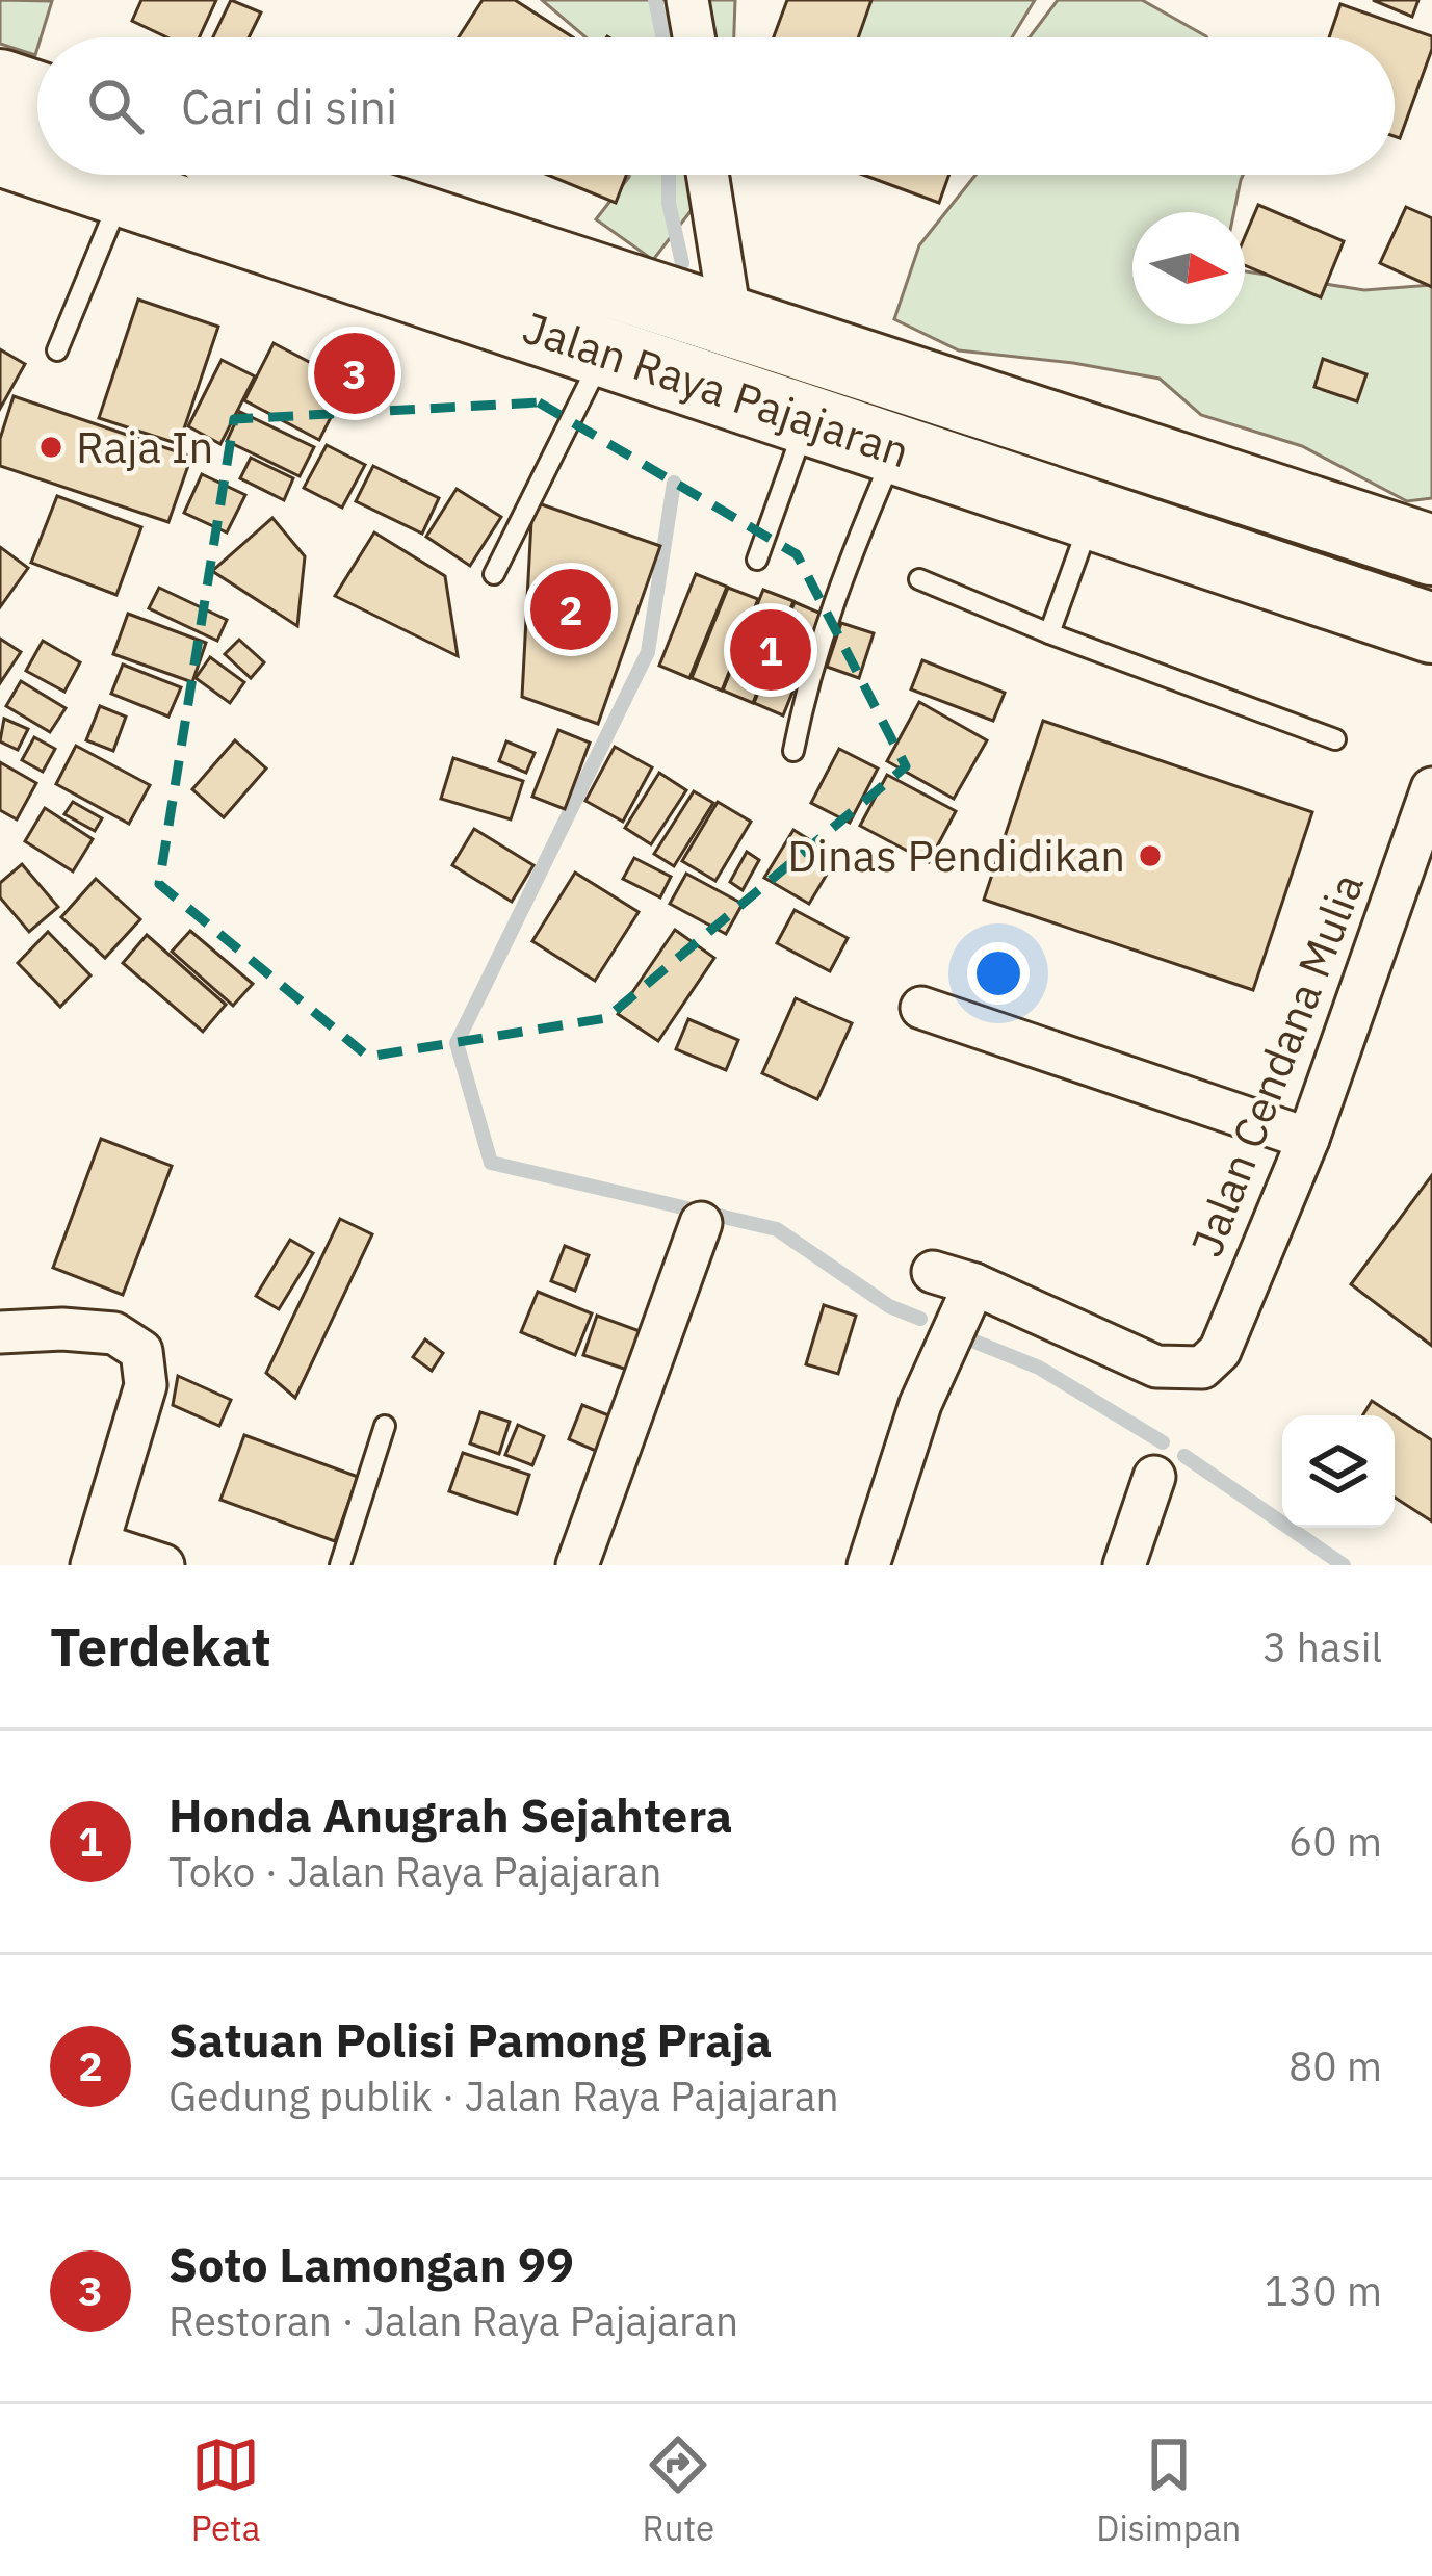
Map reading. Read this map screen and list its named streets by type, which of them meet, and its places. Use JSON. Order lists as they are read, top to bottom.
{
  "streets": {
    "highway": ["Jalan Raya Pajajaran"],
    "street": ["Jalan Cendana Mulia"]
  },
  "places": ["Raja In", "Dinas Pendidikan"],
  "north": "right",
  "page": {
    "search": "Cari di sini",
    "pins": ["3", "2", "1"],
    "heading": ["Terdekat", "3 hasil"],
    "list": [
      {
        "mark": "1",
        "name": "Honda Anugrah Sejahtera",
        "note": "Toko · Jalan Raya Pajajaran",
        "value": "60 m"
      },
      {
        "mark": "2",
        "name": "Satuan Polisi Pamong Praja",
        "note": "Gedung publik · Jalan Raya Pajajaran",
        "value": "80 m"
      },
      {
        "mark": "3",
        "name": "Soto Lamongan 99",
        "note": "Restoran · Jalan Raya Pajajaran",
        "value": "130 m"
      }
    ],
    "nav": ["Peta", "Rute", "Disimpan"]
  }
}
